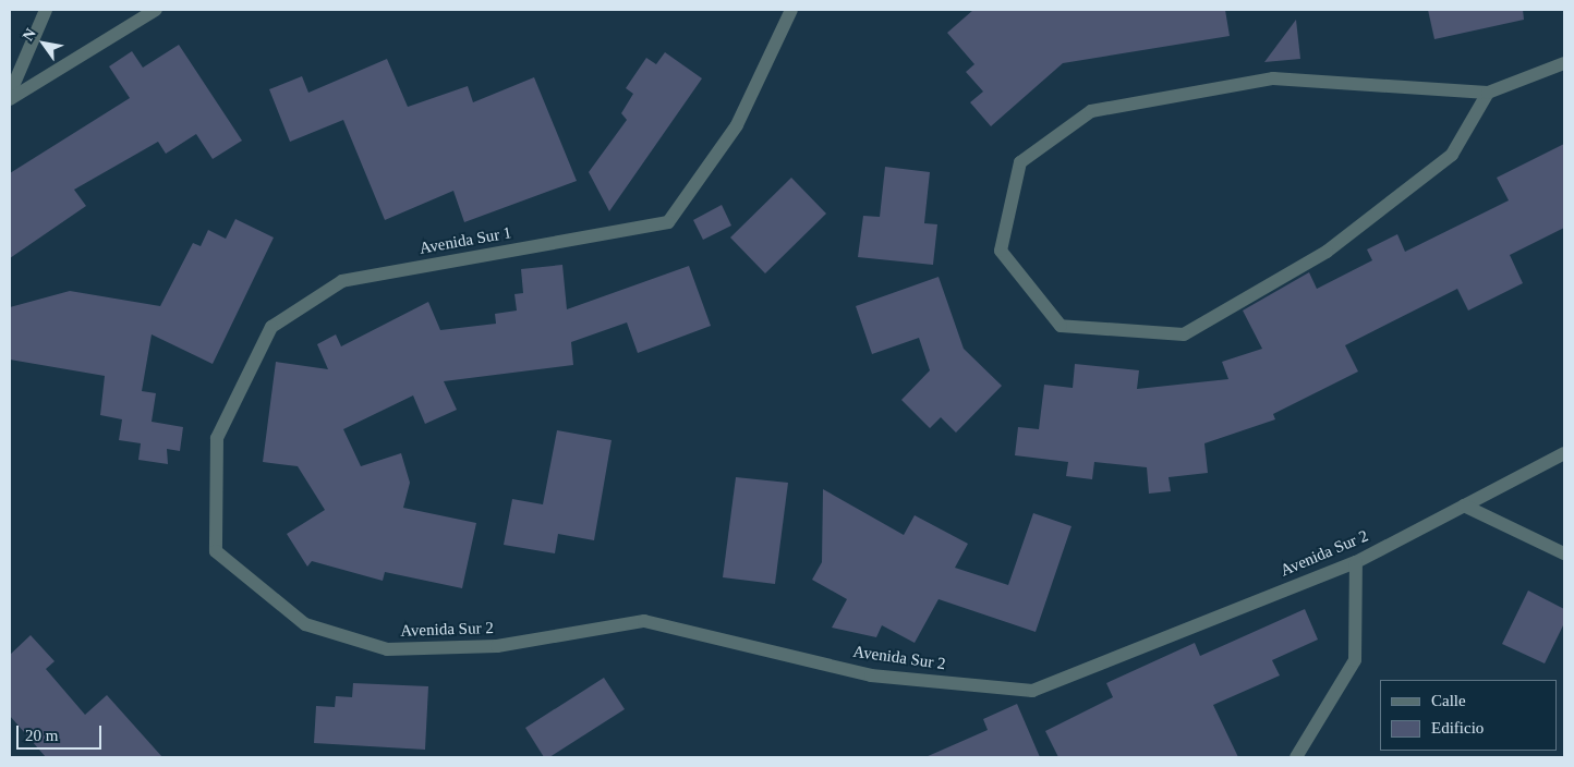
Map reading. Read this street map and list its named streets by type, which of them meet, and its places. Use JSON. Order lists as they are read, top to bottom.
{
  "streets": {
    "street": ["Avenida Sur 1", "Avenida Sur 2"]
  },
  "crossings": [
    ["Avenida Sur 1", "Avenida Sur 2"]
  ],
  "legend": ["Calle", "Edificio"],
  "scale_bar": "20 m",
  "north": "top left"
}
